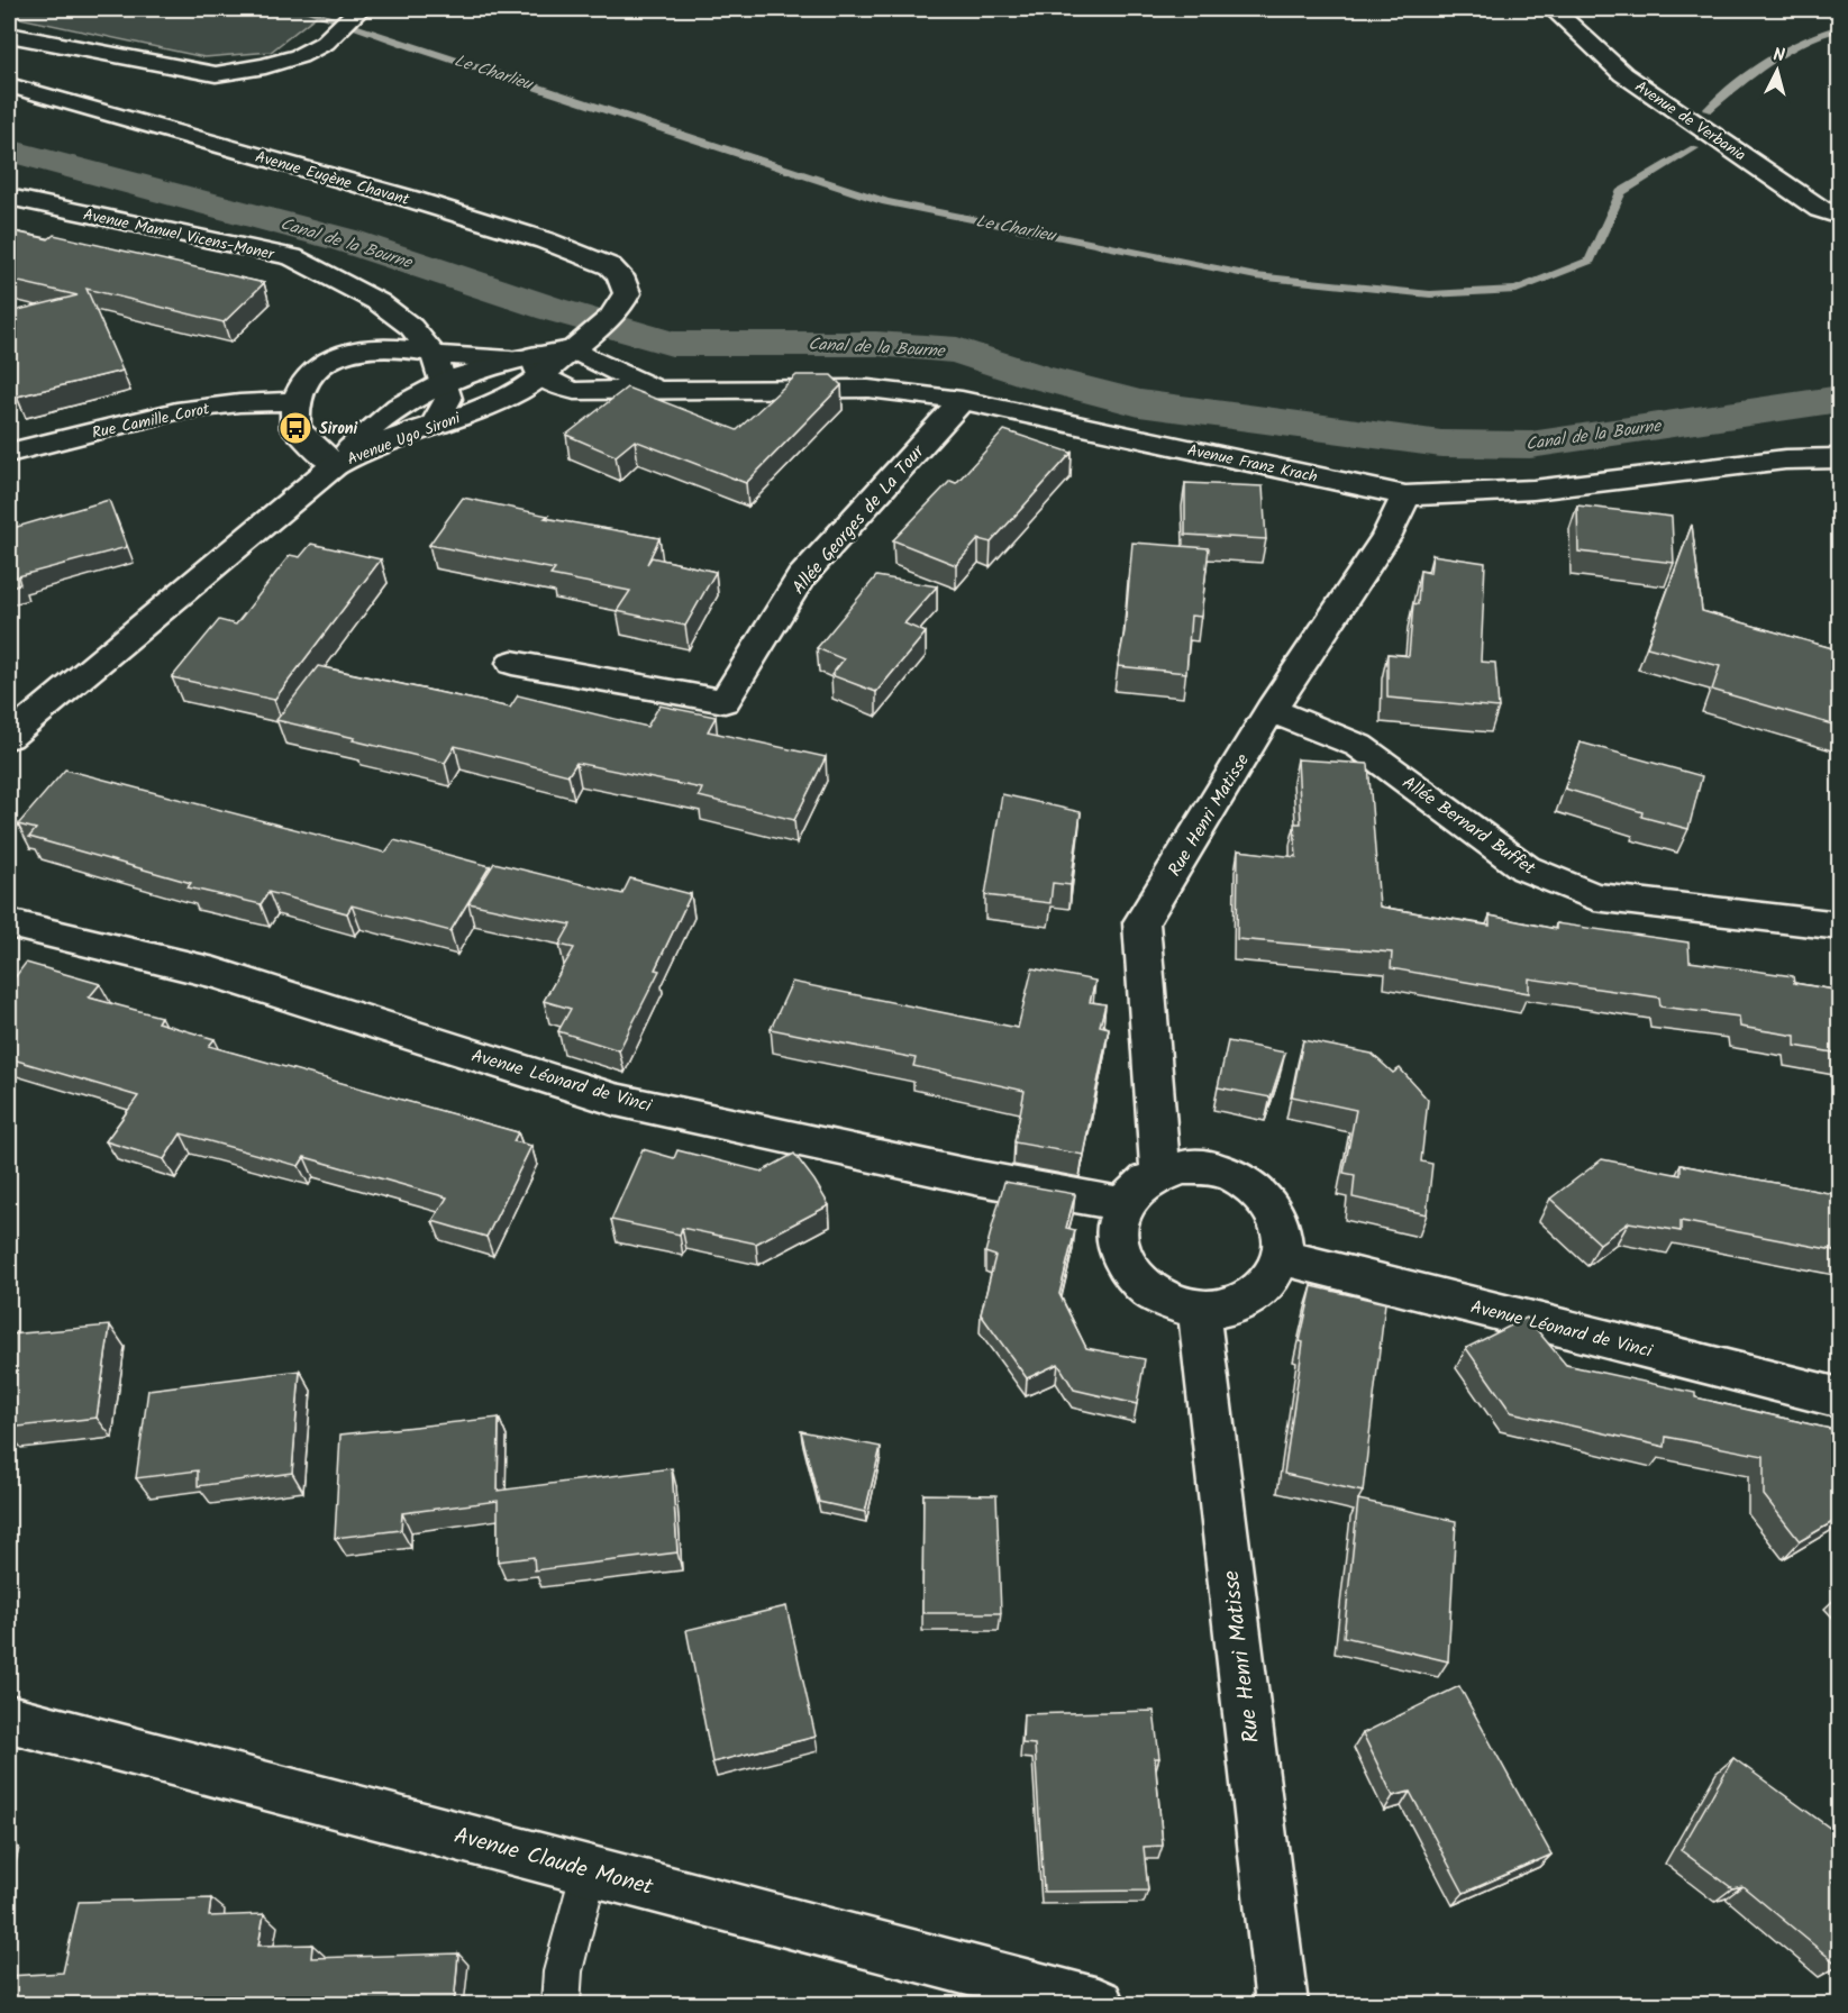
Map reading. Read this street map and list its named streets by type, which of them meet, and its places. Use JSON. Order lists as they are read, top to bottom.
{
  "streets": {
    "street": [
      "Avenue de Verbania",
      "Avenue Eugène Chavant",
      "Avenue Manuel Vicens-Moner",
      "Rue Camille Corot",
      "Avenue Ugo Sironi",
      "Avenue Franz Krach",
      "Allée Georges de La Tour",
      "Rue Henri Matisse",
      "Allée Bernard Buffet",
      "Avenue Léonard de Vinci",
      "Avenue Claude Monet"
    ]
  },
  "crossings": [
    ["Avenue Eugène Chavant", "Avenue Ugo Sironi"],
    ["Avenue Manuel Vicens-Moner", "Avenue Franz Krach"],
    ["Rue Camille Corot", "Avenue Franz Krach"],
    ["Avenue Ugo Sironi", "Avenue Franz Krach"],
    ["Avenue Franz Krach", "Allée Georges de La Tour"],
    ["Avenue Franz Krach", "Rue Henri Matisse"],
    ["Rue Henri Matisse", "Allée Bernard Buffet"],
    ["Rue Henri Matisse", "Avenue Léonard de Vinci"]
  ],
  "water": ["Le Charlieu", "Canal de la Bourne"],
  "places": {
    "bus stop": ["Sironi"]
  },
  "north": "top"
}
